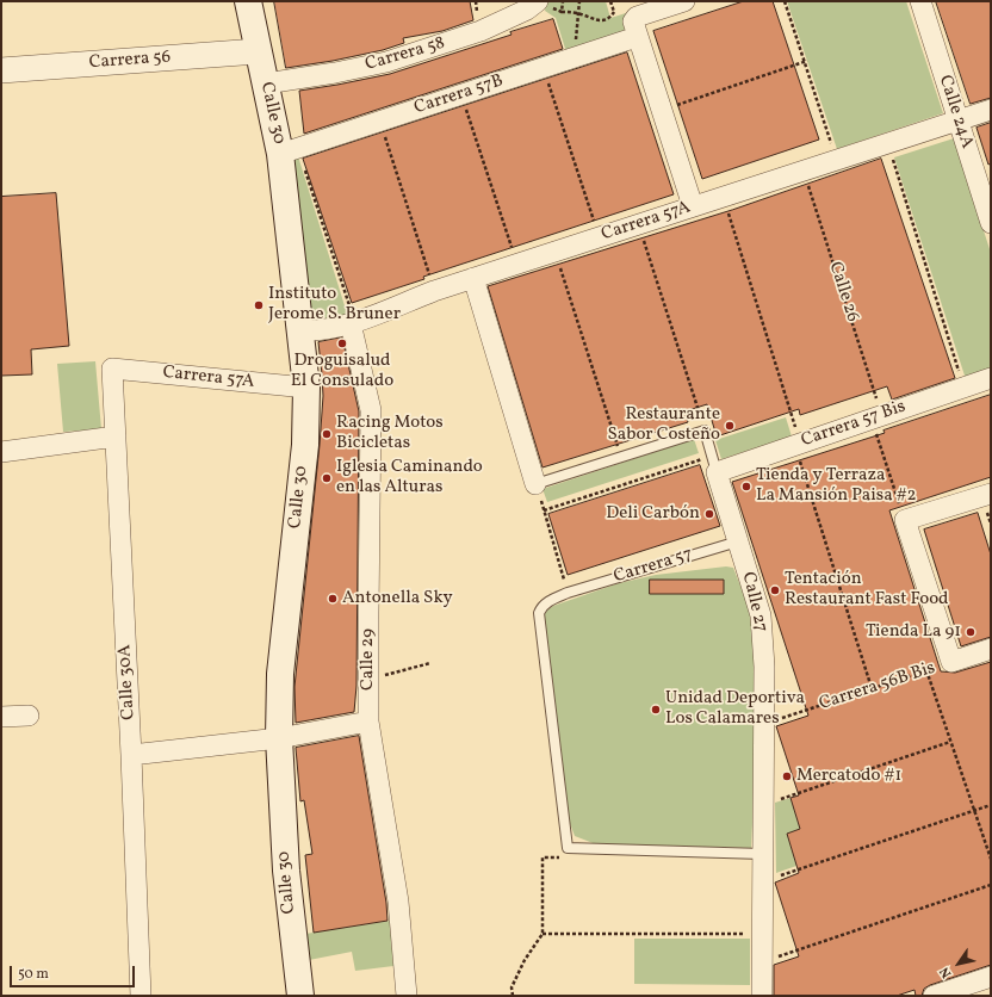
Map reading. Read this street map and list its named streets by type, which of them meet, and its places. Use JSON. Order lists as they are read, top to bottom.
{
  "streets": {
    "main road": ["Calle 30"],
    "street": [
      "Carrera 58",
      "Carrera 56",
      "Carrera 57B",
      "Calle 24A",
      "Carrera 57A",
      "Carrera 57 Bis",
      "Calle 27",
      "Calle 29",
      "Calle 30A",
      "Carrera 56B Bis"
    ],
    "lane": ["Carrera 57"],
    "path": ["Calle 26"]
  },
  "crossings": [
    ["Carrera 58", "Calle 30"],
    ["Carrera 56", "Calle 30"],
    ["Carrera 57B", "Calle 30"],
    ["Calle 24A", "Carrera 57A"],
    ["Calle 30", "Carrera 57A"],
    ["Carrera 57A", "Calle 26"],
    ["Carrera 57A", "Calle 29"],
    ["Carrera 57A", "Calle 30A"],
    ["Calle 26", "Carrera 57 Bis"],
    ["Carrera 57 Bis", "Calle 27"],
    ["Carrera 57", "Calle 27"],
    ["Calle 27", "Carrera 56B Bis"]
  ],
  "places": [
    "Instituto Jerome S. Bruner",
    "Droguisalud El Consulado",
    "Restaurante Sabor Costeño",
    "Racing Motos Bicicletas",
    "Iglesia Caminando en las Alturas",
    "Tienda y Terraza La Mansión Paisa #2",
    "Deli Carbón",
    "Tentación Restaurant Fast Food",
    "Antonella Sky",
    "Tienda La 91",
    "Unidad Deportiva Los Calamares",
    "Mercatodo #1"
  ],
  "scale_bar": "50 m",
  "north": "bottom left"
}
